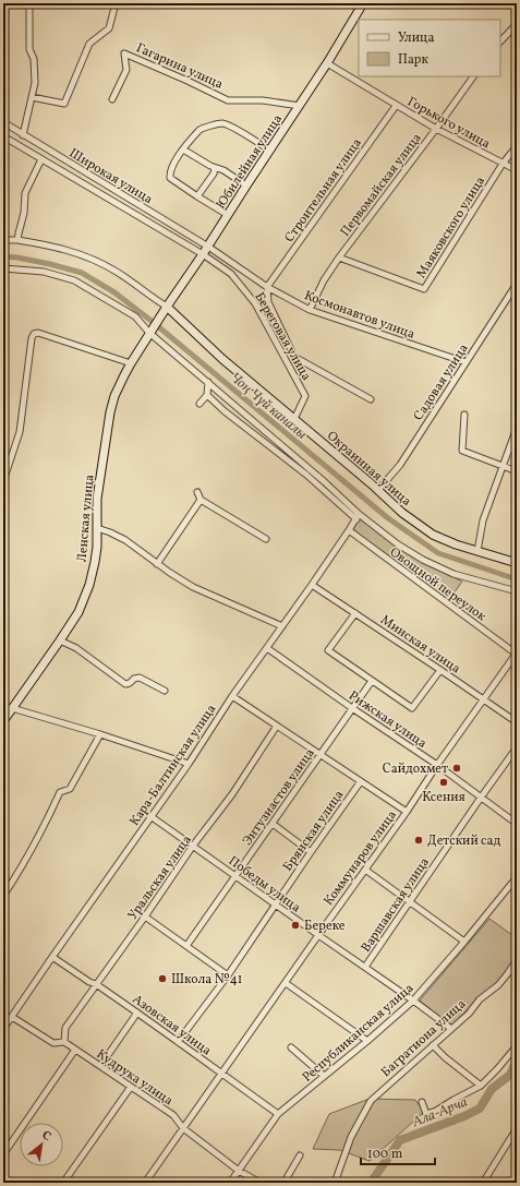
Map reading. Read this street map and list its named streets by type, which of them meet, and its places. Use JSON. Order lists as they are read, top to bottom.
{
  "streets": {
    "main road": ["Юбилейная улица", "Окраинная улица", "Ленская улица"],
    "street": [
      "Гагарина улица",
      "Горького улица",
      "Широкая улица",
      "Первомайская улица",
      "Строительная улица",
      "Маяковского улица",
      "Космонавтов улица",
      "Береговая улица",
      "Садовая улица",
      "Овощной переулок",
      "Минская улица",
      "Рижская улица",
      "Кара-Балтинская улица",
      "Энтузиастов улица",
      "Брянская улица",
      "Коммунаров улица",
      "Уральская улица",
      "Победы улица",
      "Варшавская улица",
      "Азовская улица",
      "Республиканская улица",
      "Багратиона улица",
      "Кудрука улица"
    ]
  },
  "crossings": [
    ["Гагарина улица", "Юбилейная улица"],
    ["Горького улица", "Юбилейная улица"],
    ["Горького улица", "Первомайская улица"],
    ["Горького улица", "Строительная улица"],
    ["Горького улица", "Маяковского улица"],
    ["Юбилейная улица", "Широкая улица"],
    ["Юбилейная улица", "Космонавтов улица"],
    ["Юбилейная улица", "Береговая улица"],
    ["Юбилейная улица", "Окраинная улица"],
    ["Юбилейная улица", "Ленская улица"],
    ["Широкая улица", "Космонавтов улица"],
    ["Первомайская улица", "Маяковского улица"],
    ["Первомайская улица", "Космонавтов улица"],
    ["Строительная улица", "Космонавтов улица"],
    ["Строительная улица", "Береговая улица"],
    ["Космонавтов улица", "Береговая улица"],
    ["Космонавтов улица", "Садовая улица"],
    ["Береговая улица", "Окраинная улица"],
    ["Садовая улица", "Окраинная улица"],
    ["Овощной переулок", "Кара-Балтинская улица"],
    ["Овощной переулок", "Коммунаров улица"],
    ["Минская улица", "Кара-Балтинская улица"],
    ["Минская улица", "Коммунаров улица"],
    ["Рижская улица", "Кара-Балтинская улица"],
    ["Рижская улица", "Энтузиастов улица"],
    ["Рижская улица", "Коммунаров улица"],
    ["Рижская улица", "Варшавская улица"],
    ["Кара-Балтинская улица", "Победы улица"],
    ["Кара-Балтинская улица", "Азовская улица"],
    ["Кара-Балтинская улица", "Кудрука улица"],
    ["Энтузиастов улица", "Победы улица"],
    ["Брянская улица", "Победы улица"],
    ["Брянская улица", "Азовская улица"],
    ["Коммунаров улица", "Победы улица"],
    ["Коммунаров улица", "Азовская улица"],
    ["Коммунаров улица", "Кудрука улица"],
    ["Уральская улица", "Победы улица"],
    ["Уральская улица", "Азовская улица"],
    ["Уральская улица", "Кудрука улица"],
    ["Победы улица", "Варшавская улица"],
    ["Победы улица", "Республиканская улица"],
    ["Победы улица", "Багратиона улица"],
    ["Азовская улица", "Республиканская улица"],
    ["Республиканская улица", "Кудрука улица"]
  ],
  "water": ["Чоң Чүй каналы", "Ала-Арча"],
  "places": [
    "Сайдохмет",
    "Ксения",
    "Детский сад",
    "Береке",
    "Школа №41"
  ],
  "legend": ["Улица", "Парк"],
  "scale_bar": "100 m",
  "north": "top right"
}
